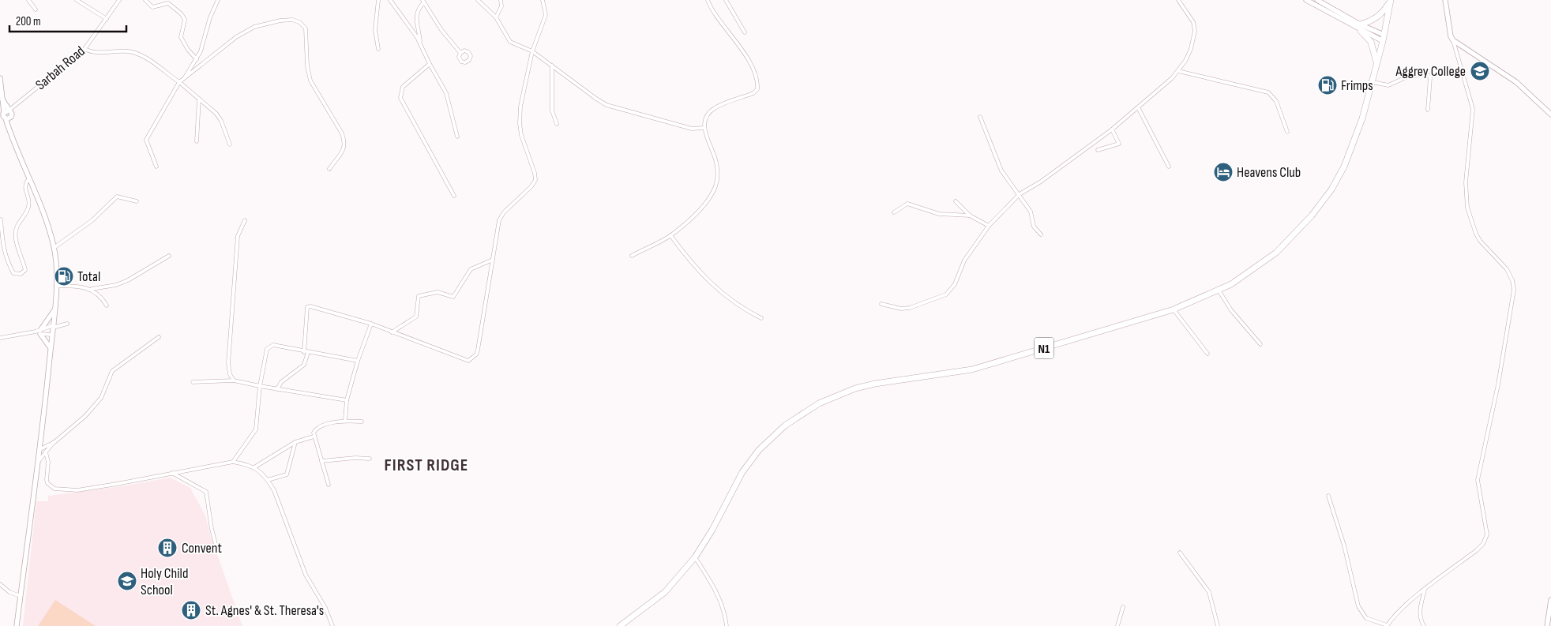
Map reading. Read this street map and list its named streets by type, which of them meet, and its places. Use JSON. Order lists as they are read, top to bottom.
{
  "streets": {
    "highway": ["N1"],
    "street": ["Sarbah Road"]
  },
  "districts": ["FIRST RIDGE"],
  "places": {
    "school or university": ["Aggrey College", "Holy Child School"],
    "fuel station": ["Frimps", "Total"],
    "hotel": ["Heavens Club"],
    "building": ["Convent", "St. Agnes' & St. Theresa's"]
  },
  "scale_bar": "200 m"
}
